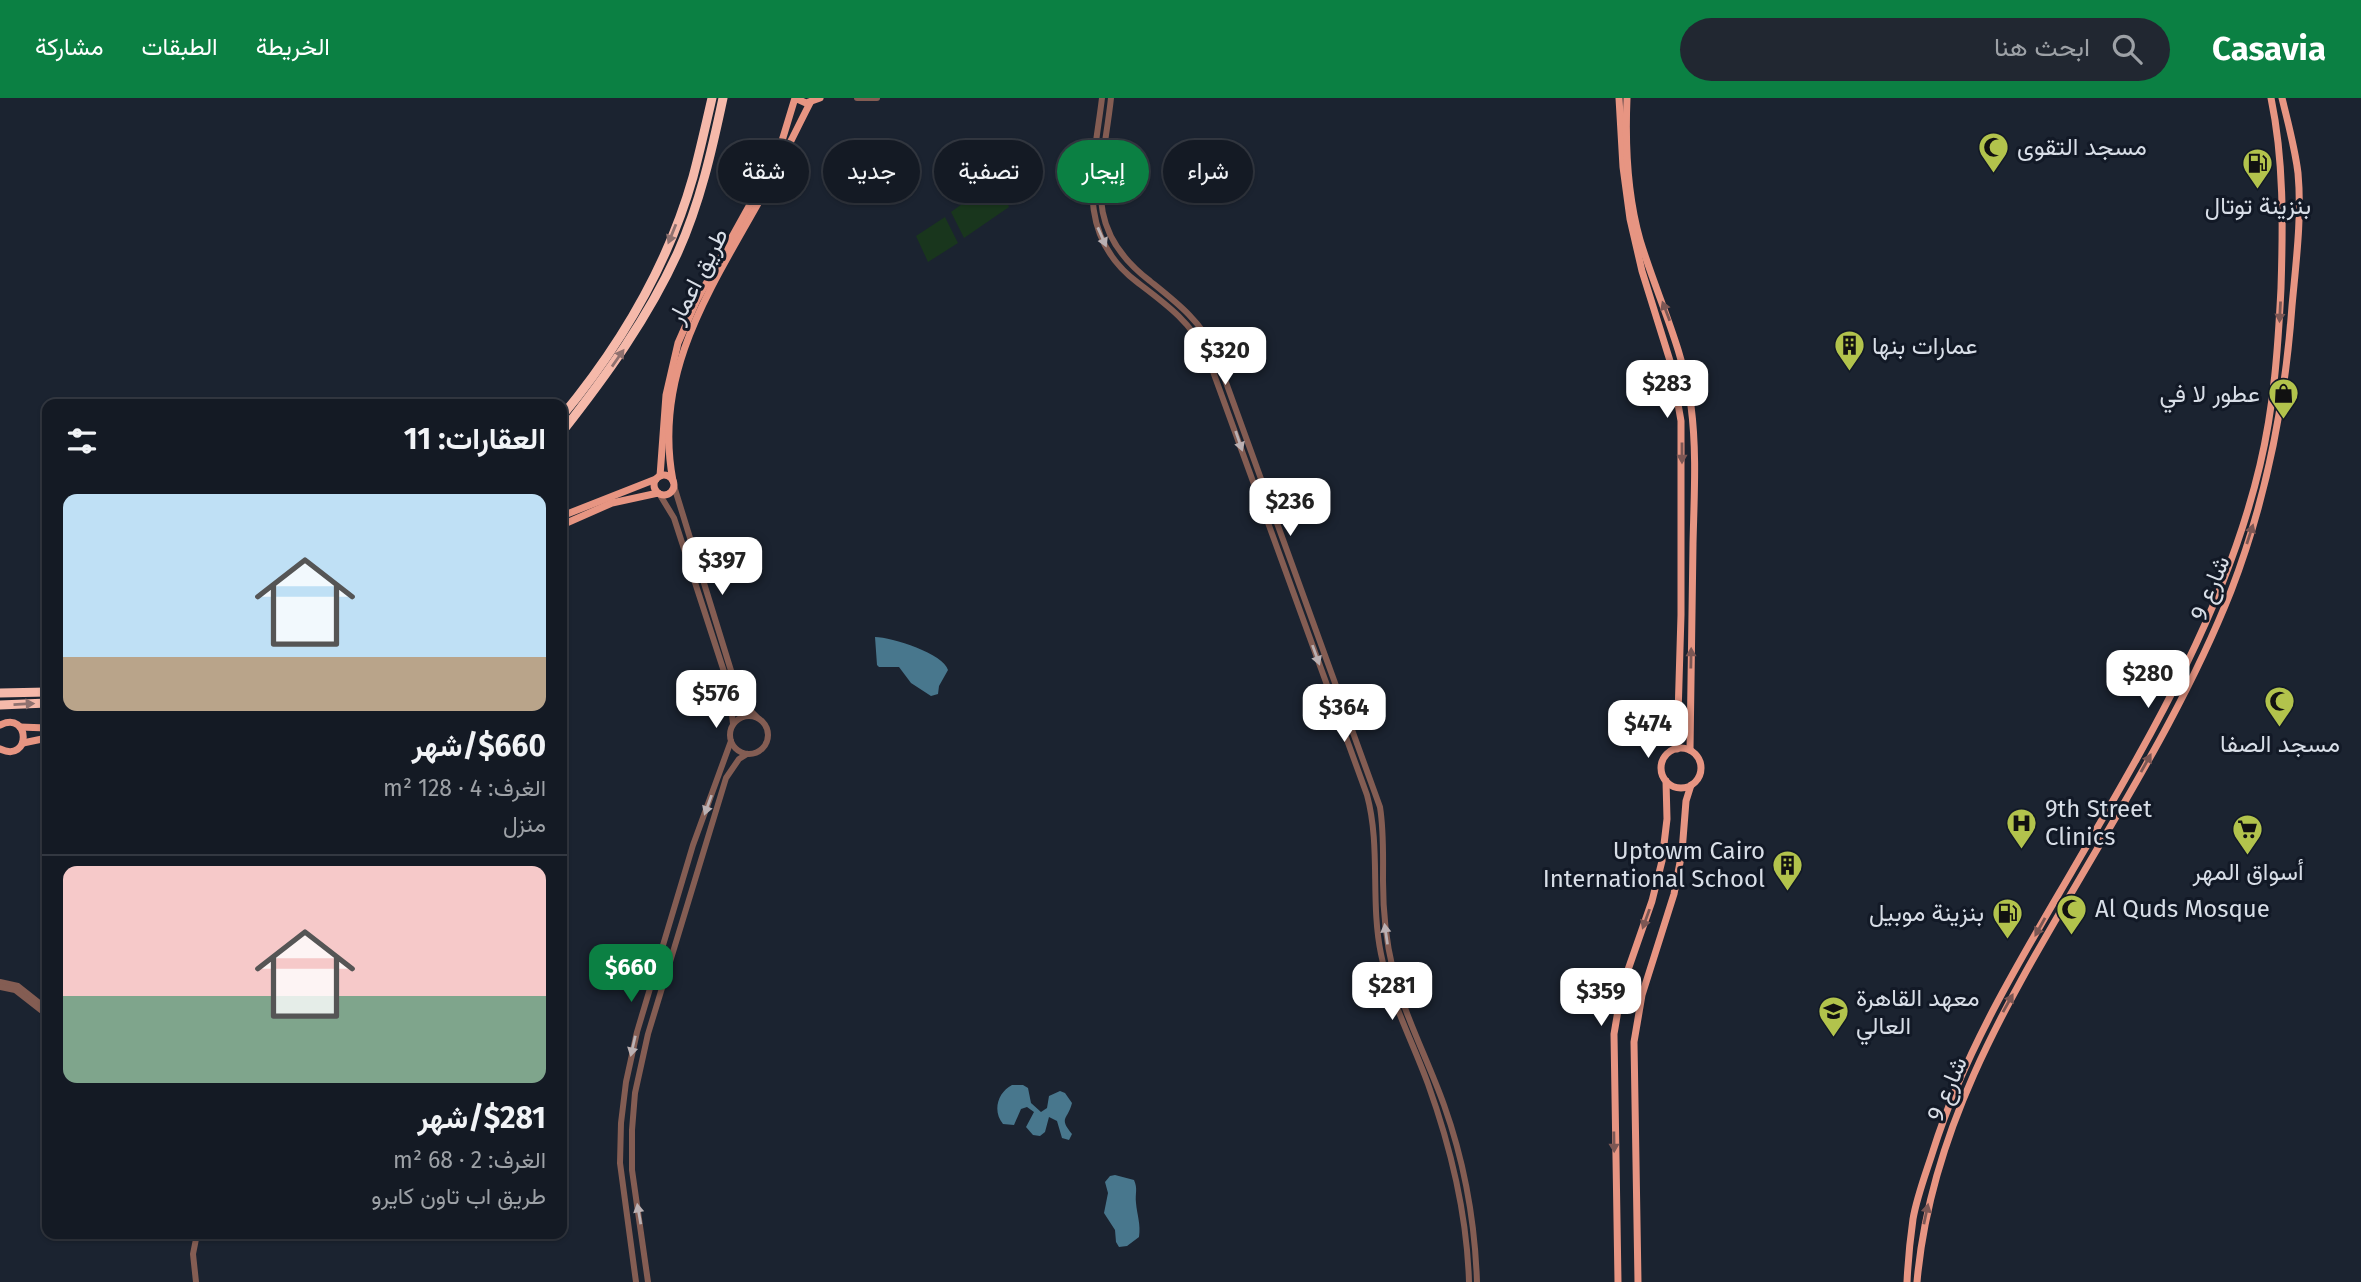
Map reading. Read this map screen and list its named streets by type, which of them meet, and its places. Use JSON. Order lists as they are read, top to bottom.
{
  "streets": {
    "main road": ["طريق اعمار", "شارع 9"]
  },
  "places": {
    "mosque": ["مسجد التقوى", "مسجد الصفا", "Al Quds Mosque"],
    "fuel station": ["بنزينة توتال", "بنزينة موبيل"],
    "building": ["عمارات بنها", "Uptowm Cairo International School"],
    "shop": ["عطور لا في"],
    "hospital": ["9th Street Clinics"],
    "supermarket": ["أسواق المهر"],
    "school or university": ["معهد القاهرة العالي"]
  },
  "page": {
    "header": "Casavia",
    "search": "ابحث هنا",
    "nav": ["الخريطة", "الطبقات", "مشاركة"],
    "chip": [
      "شراء",
      "إيجار",
      "تصفية",
      "جديد",
      "شقة"
    ],
    "price": [
      "$320",
      "$283",
      "$236",
      "$397",
      "$280",
      "$576",
      "$364",
      "$474",
      "$660",
      "$281",
      "$359"
    ],
    "heading": "العقارات: 11",
    "list": [
      {
        "name": "$660/شهر",
        "note": "الغرف: 4 · 128 m² · منزل"
      },
      {
        "name": "$281/شهر",
        "note": "الغرف: 2 · 68 m² · طريق اب تاون كايرو"
      }
    ]
  }
}
